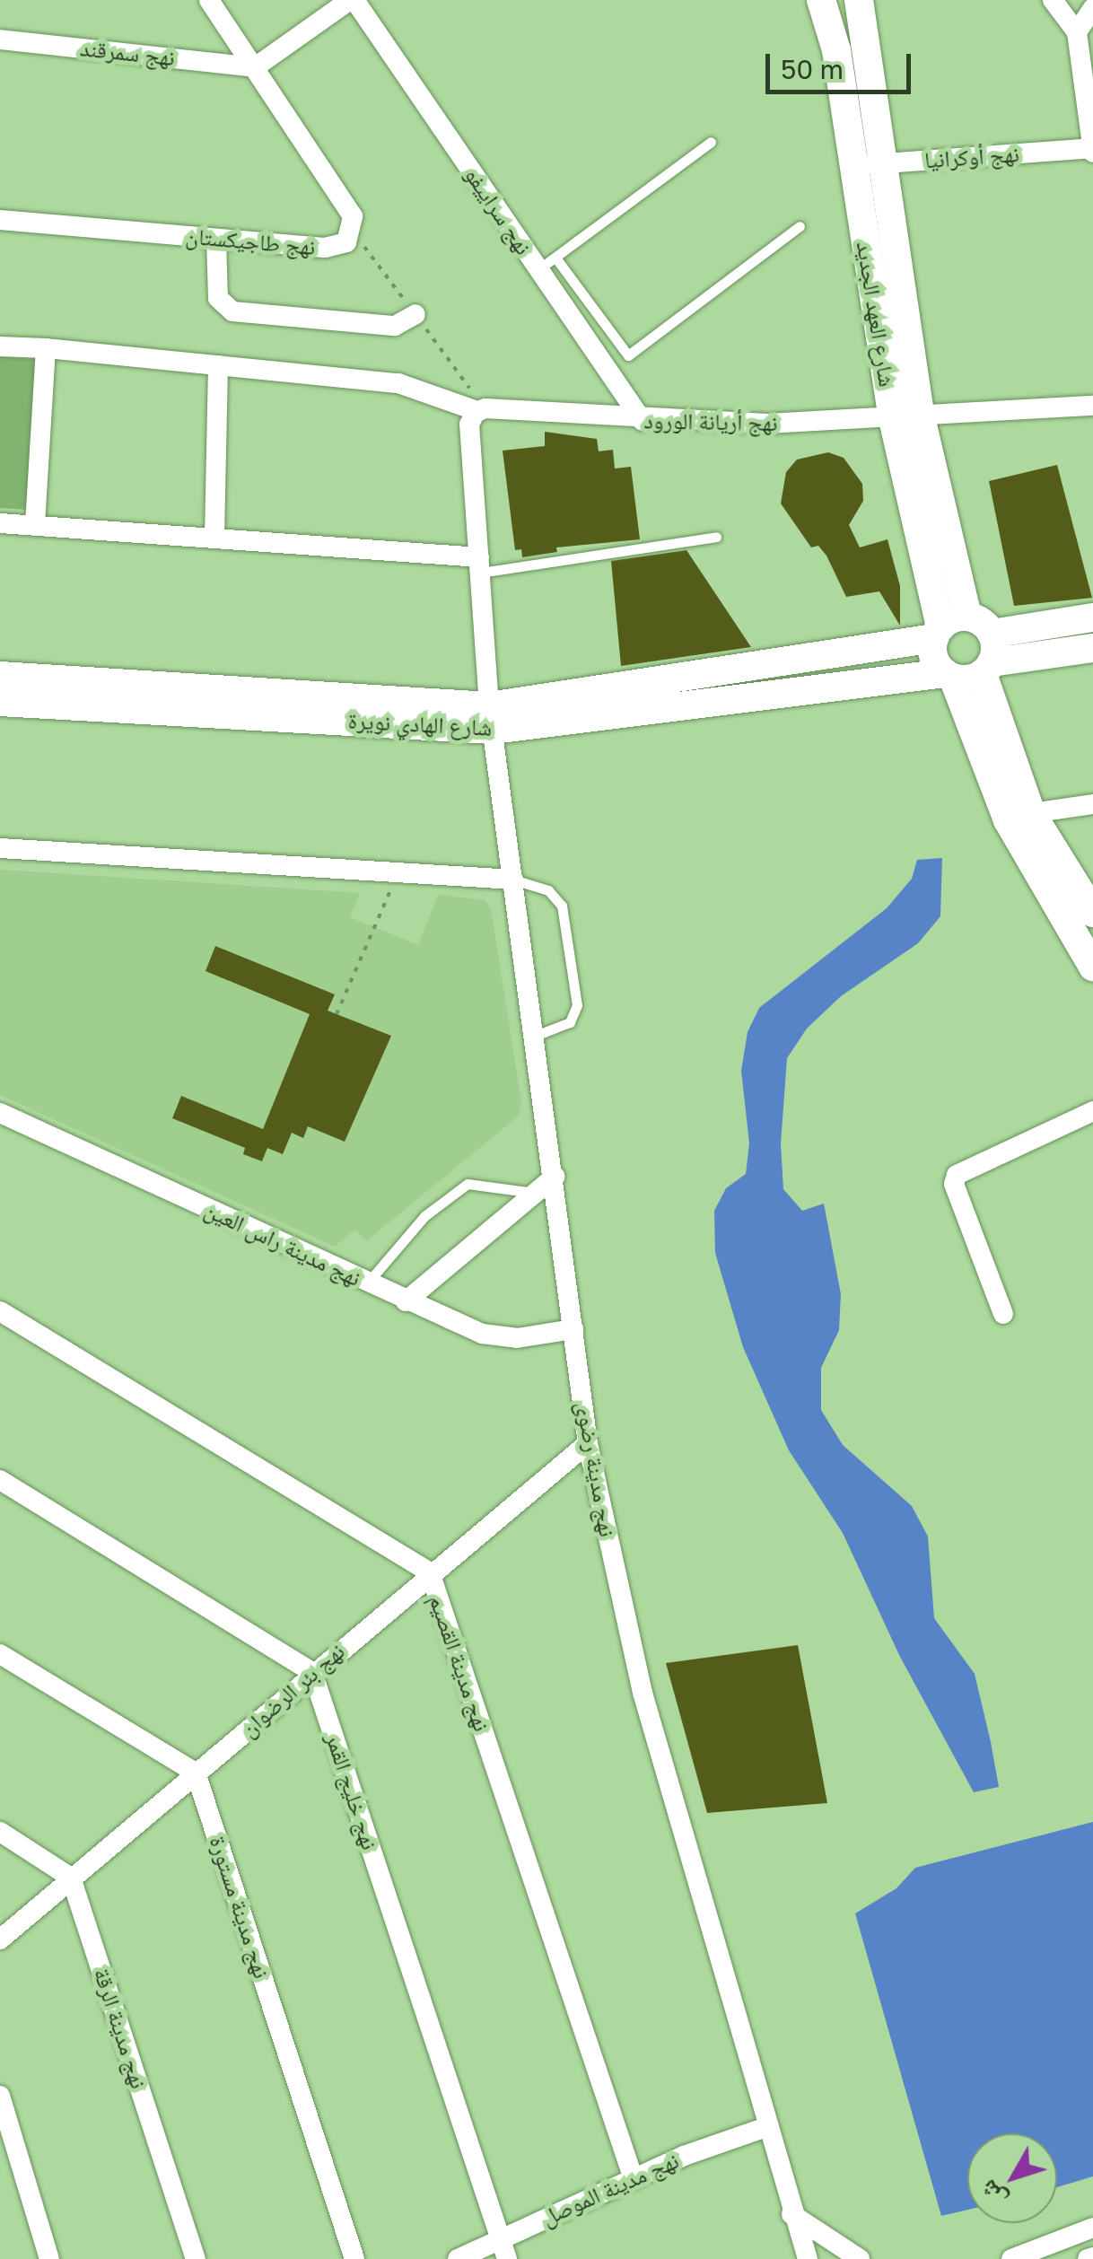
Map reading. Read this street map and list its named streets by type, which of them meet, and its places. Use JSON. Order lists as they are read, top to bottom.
{
  "streets": {
    "main road": ["شارع العهد الجديد", "شارع الهادي نويرة"],
    "street": [
      "نهج سمرقند",
      "نهج أوكرانيا",
      "نهج سراييفو",
      "نهج طاجيكستان",
      "نهج أريانة الورود",
      "نهج مدينة راس العين",
      "نهج مدينة رضوى",
      "نهج مدينة القصيم",
      "نهج بئر الرضوان",
      "نهج خليج القمر",
      "نهج مدينة مستورة",
      "نهج مدينة الرقة",
      "نهج مدينة الموصل"
    ]
  },
  "crossings": [
    ["نهج سمرقند", "نهج طاجيكستان"],
    ["نهج أوكرانيا", "شارع العهد الجديد"],
    ["نهج سراييفو", "نهج أريانة الورود"],
    ["شارع العهد الجديد", "نهج أريانة الورود"],
    ["شارع العهد الجديد", "شارع الهادي نويرة"],
    ["شارع الهادي نويرة", "نهج مدينة رضوى"],
    ["نهج مدينة راس العين", "نهج مدينة رضوى"],
    ["نهج مدينة رضوى", "نهج بئر الرضوان"],
    ["نهج مدينة رضوى", "نهج مدينة الموصل"],
    ["نهج مدينة القصيم", "نهج بئر الرضوان"],
    ["نهج مدينة القصيم", "نهج مدينة الموصل"],
    ["نهج بئر الرضوان", "نهج خليج القمر"],
    ["نهج بئر الرضوان", "نهج مدينة مستورة"],
    ["نهج بئر الرضوان", "نهج مدينة الرقة"],
    ["نهج خليج القمر", "نهج مدينة الموصل"]
  ],
  "scale_bar": "50 m",
  "north": "bottom left"
}
